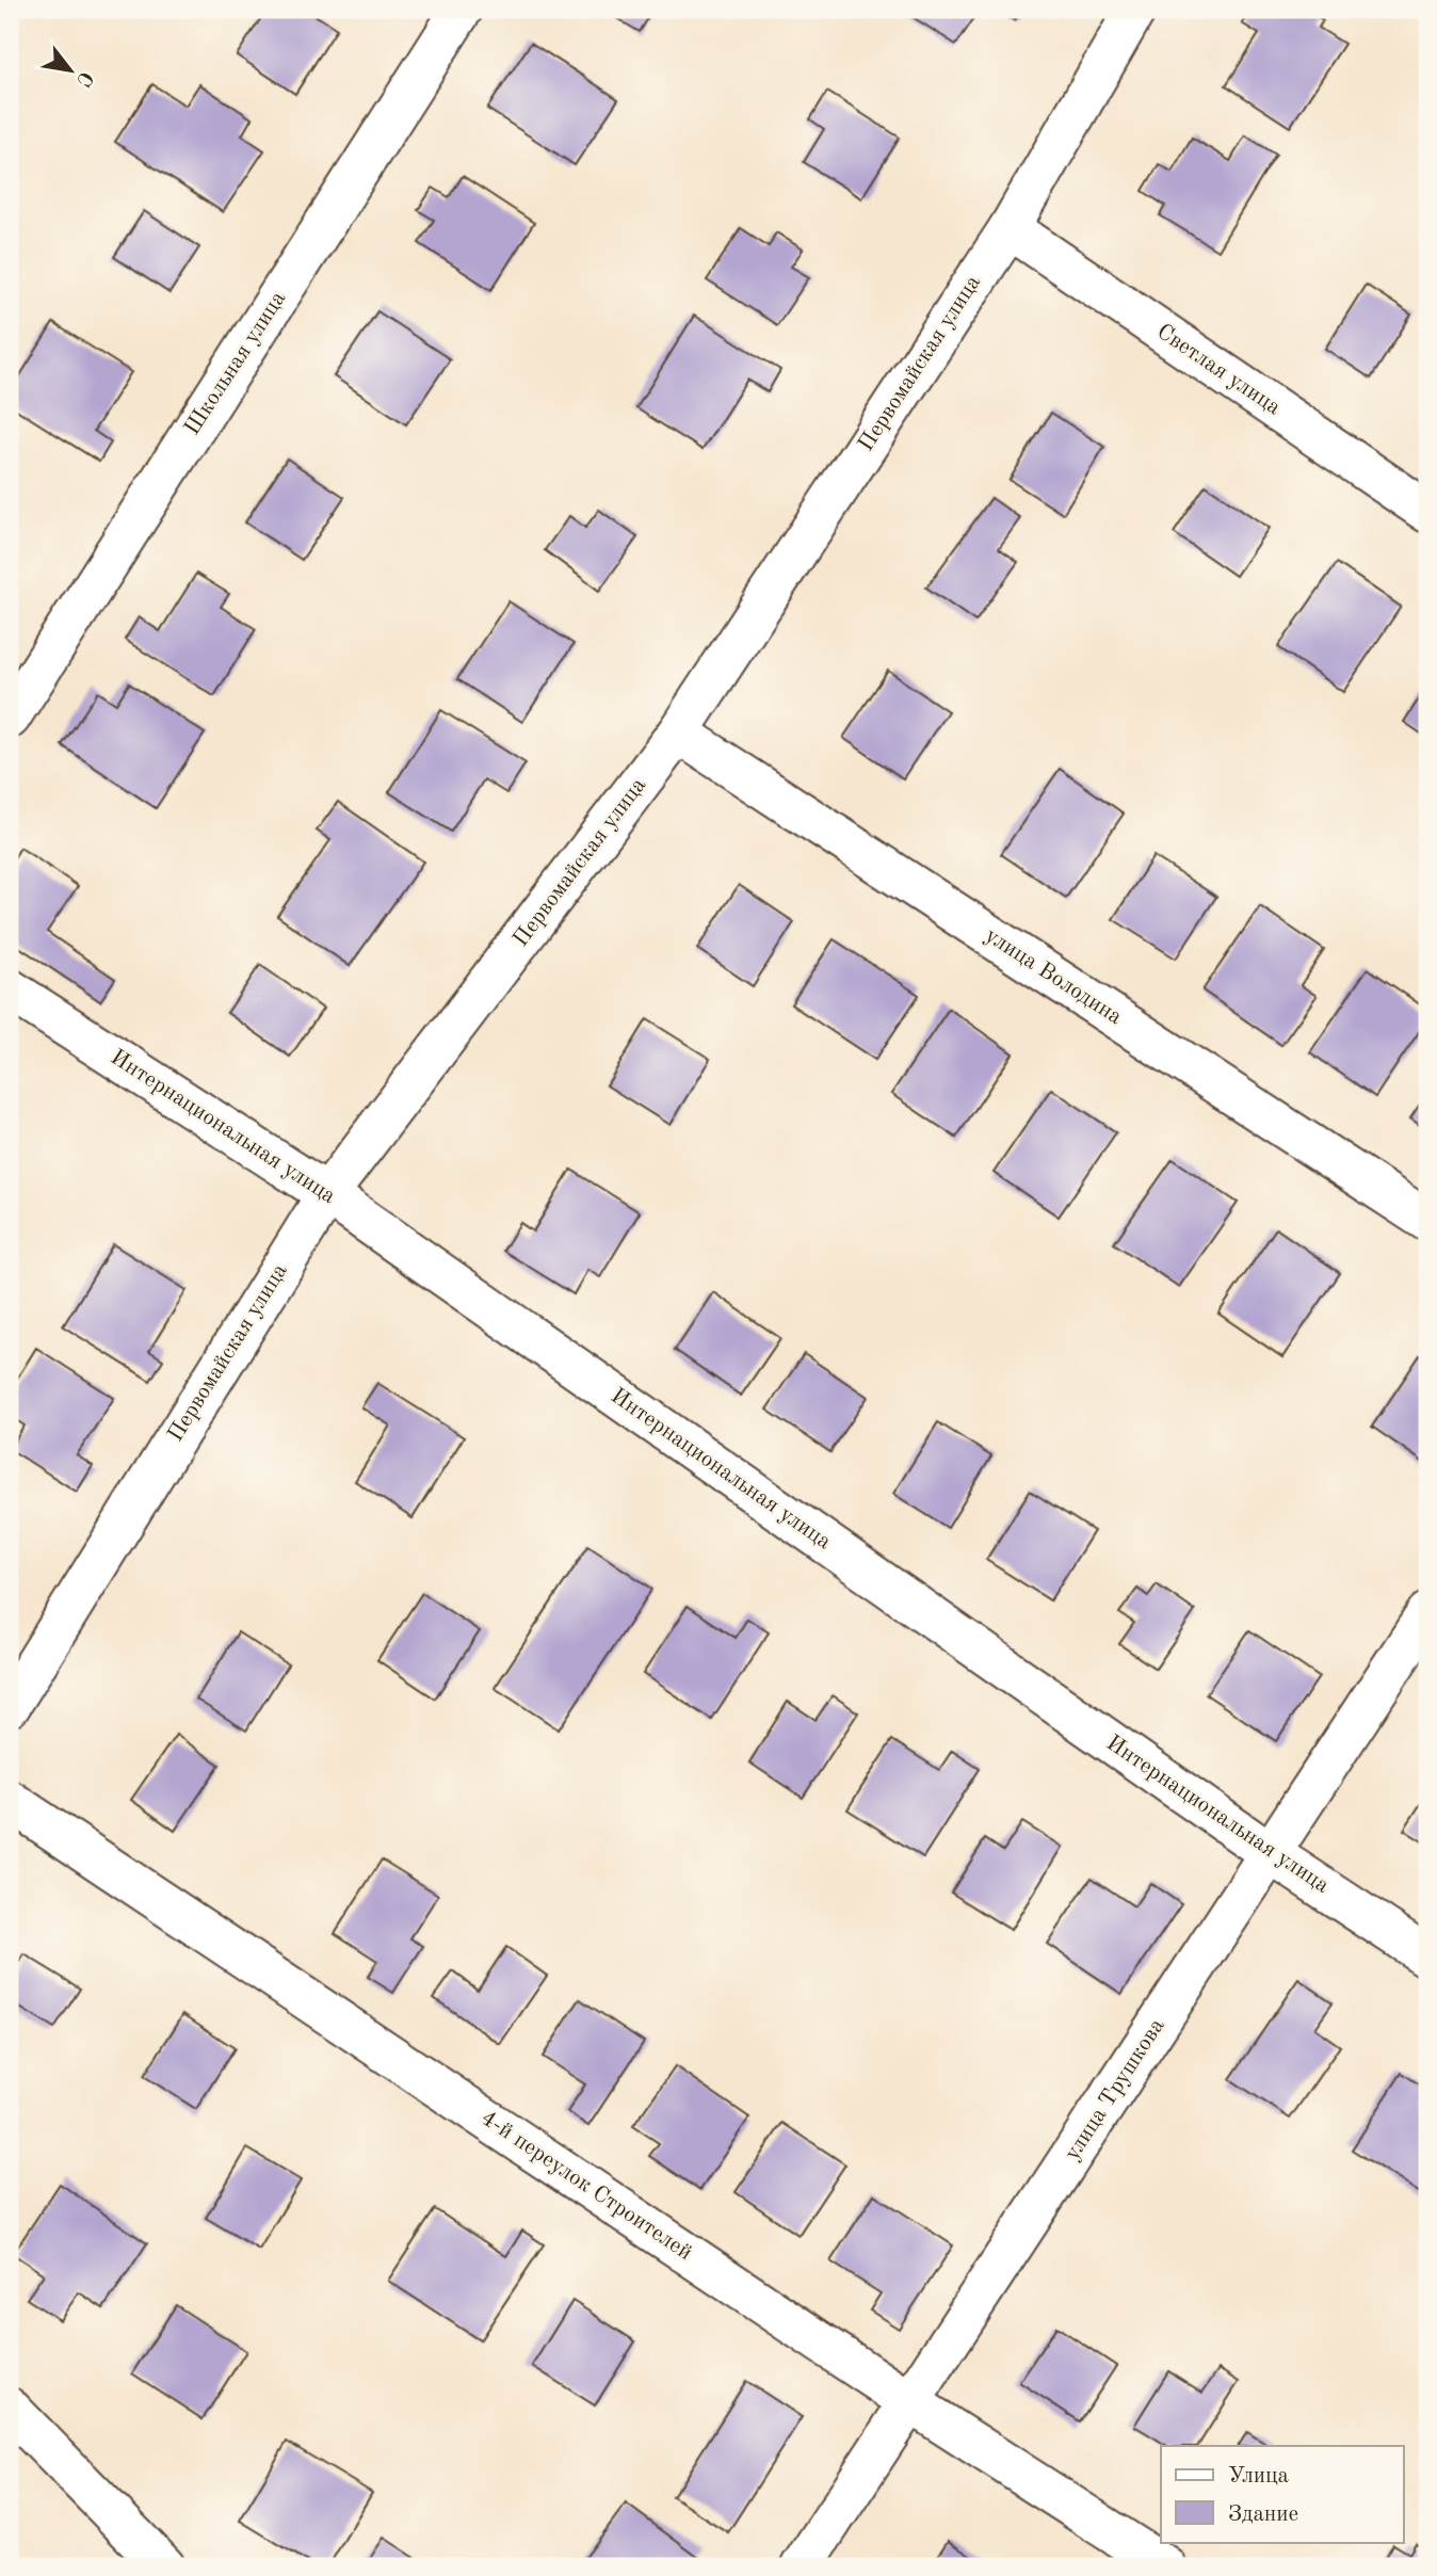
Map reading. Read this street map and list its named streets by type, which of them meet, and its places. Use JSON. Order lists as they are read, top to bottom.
{
  "streets": {
    "street": [
      "Школьная улица",
      "Первомайская улица",
      "Светлая улица",
      "улица Володина",
      "Интернациональная улица",
      "улица Трушкова",
      "4-й переулок Строителей"
    ]
  },
  "crossings": [
    ["Первомайская улица", "Светлая улица"],
    ["Первомайская улица", "улица Володина"],
    ["Первомайская улица", "Интернациональная улица"],
    ["Интернациональная улица", "улица Трушкова"],
    ["улица Трушкова", "4-й переулок Строителей"]
  ],
  "legend": ["Улица", "Здание"],
  "north": "bottom right"
}
